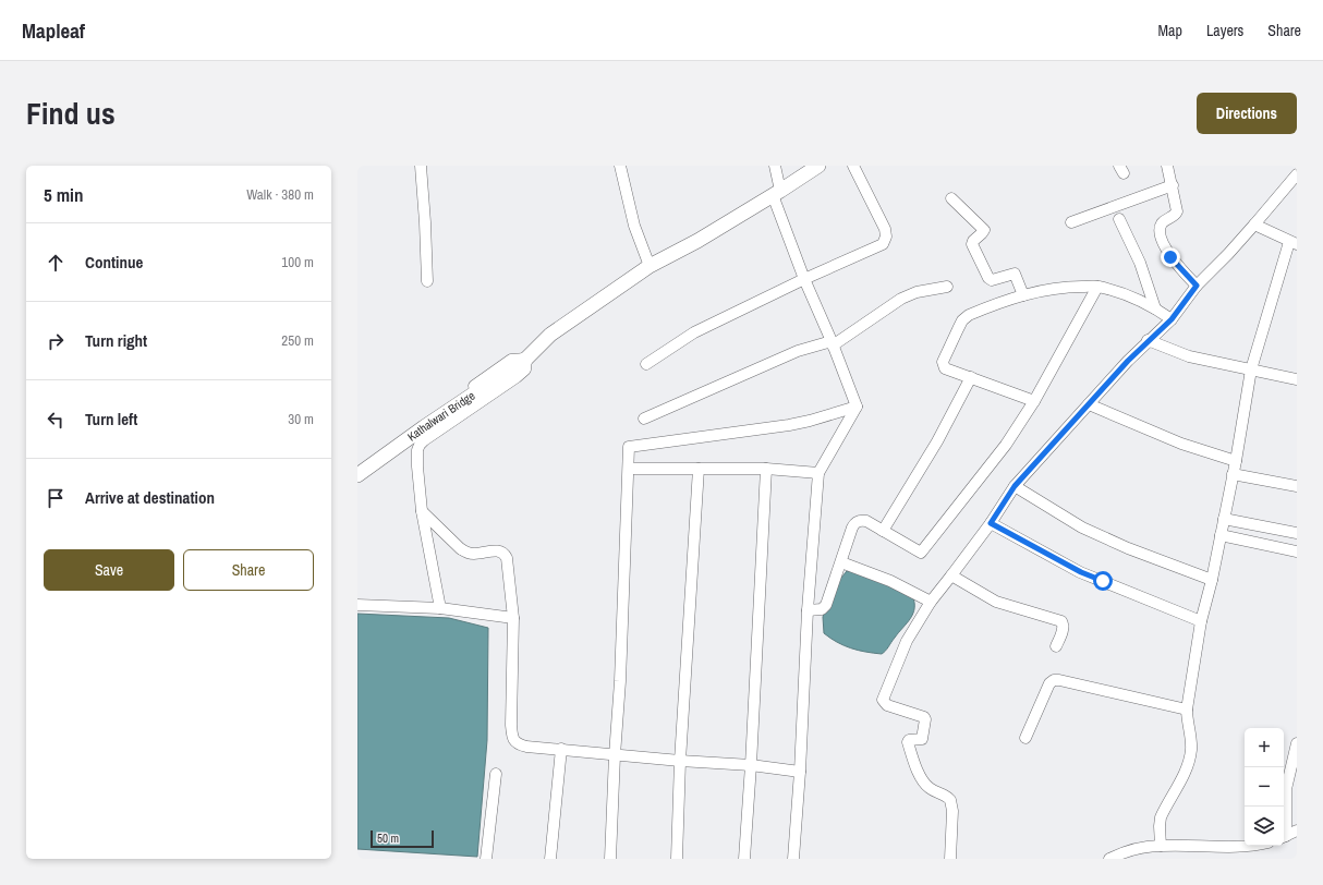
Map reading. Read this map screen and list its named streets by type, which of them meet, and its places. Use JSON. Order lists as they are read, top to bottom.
{
  "streets": {
    "main road": ["Kathalwari Bridge"]
  },
  "scale_bar": "50 m",
  "page": {
    "header": "Mapleaf",
    "nav": ["Map", "Layers", "Share"],
    "title": "Find us",
    "buttons": [
      "Directions",
      ["Save", "Share"]
    ],
    "heading": ["5 min", "Walk · 380 m"],
    "list": [
      ["Continue", "100 m"],
      ["Turn right", "250 m"],
      ["Turn left", "30 m"],
      "Arrive at destination"
    ],
    "map_buttons": ["+", "−"],
    "scale": "50 m"
  }
}
